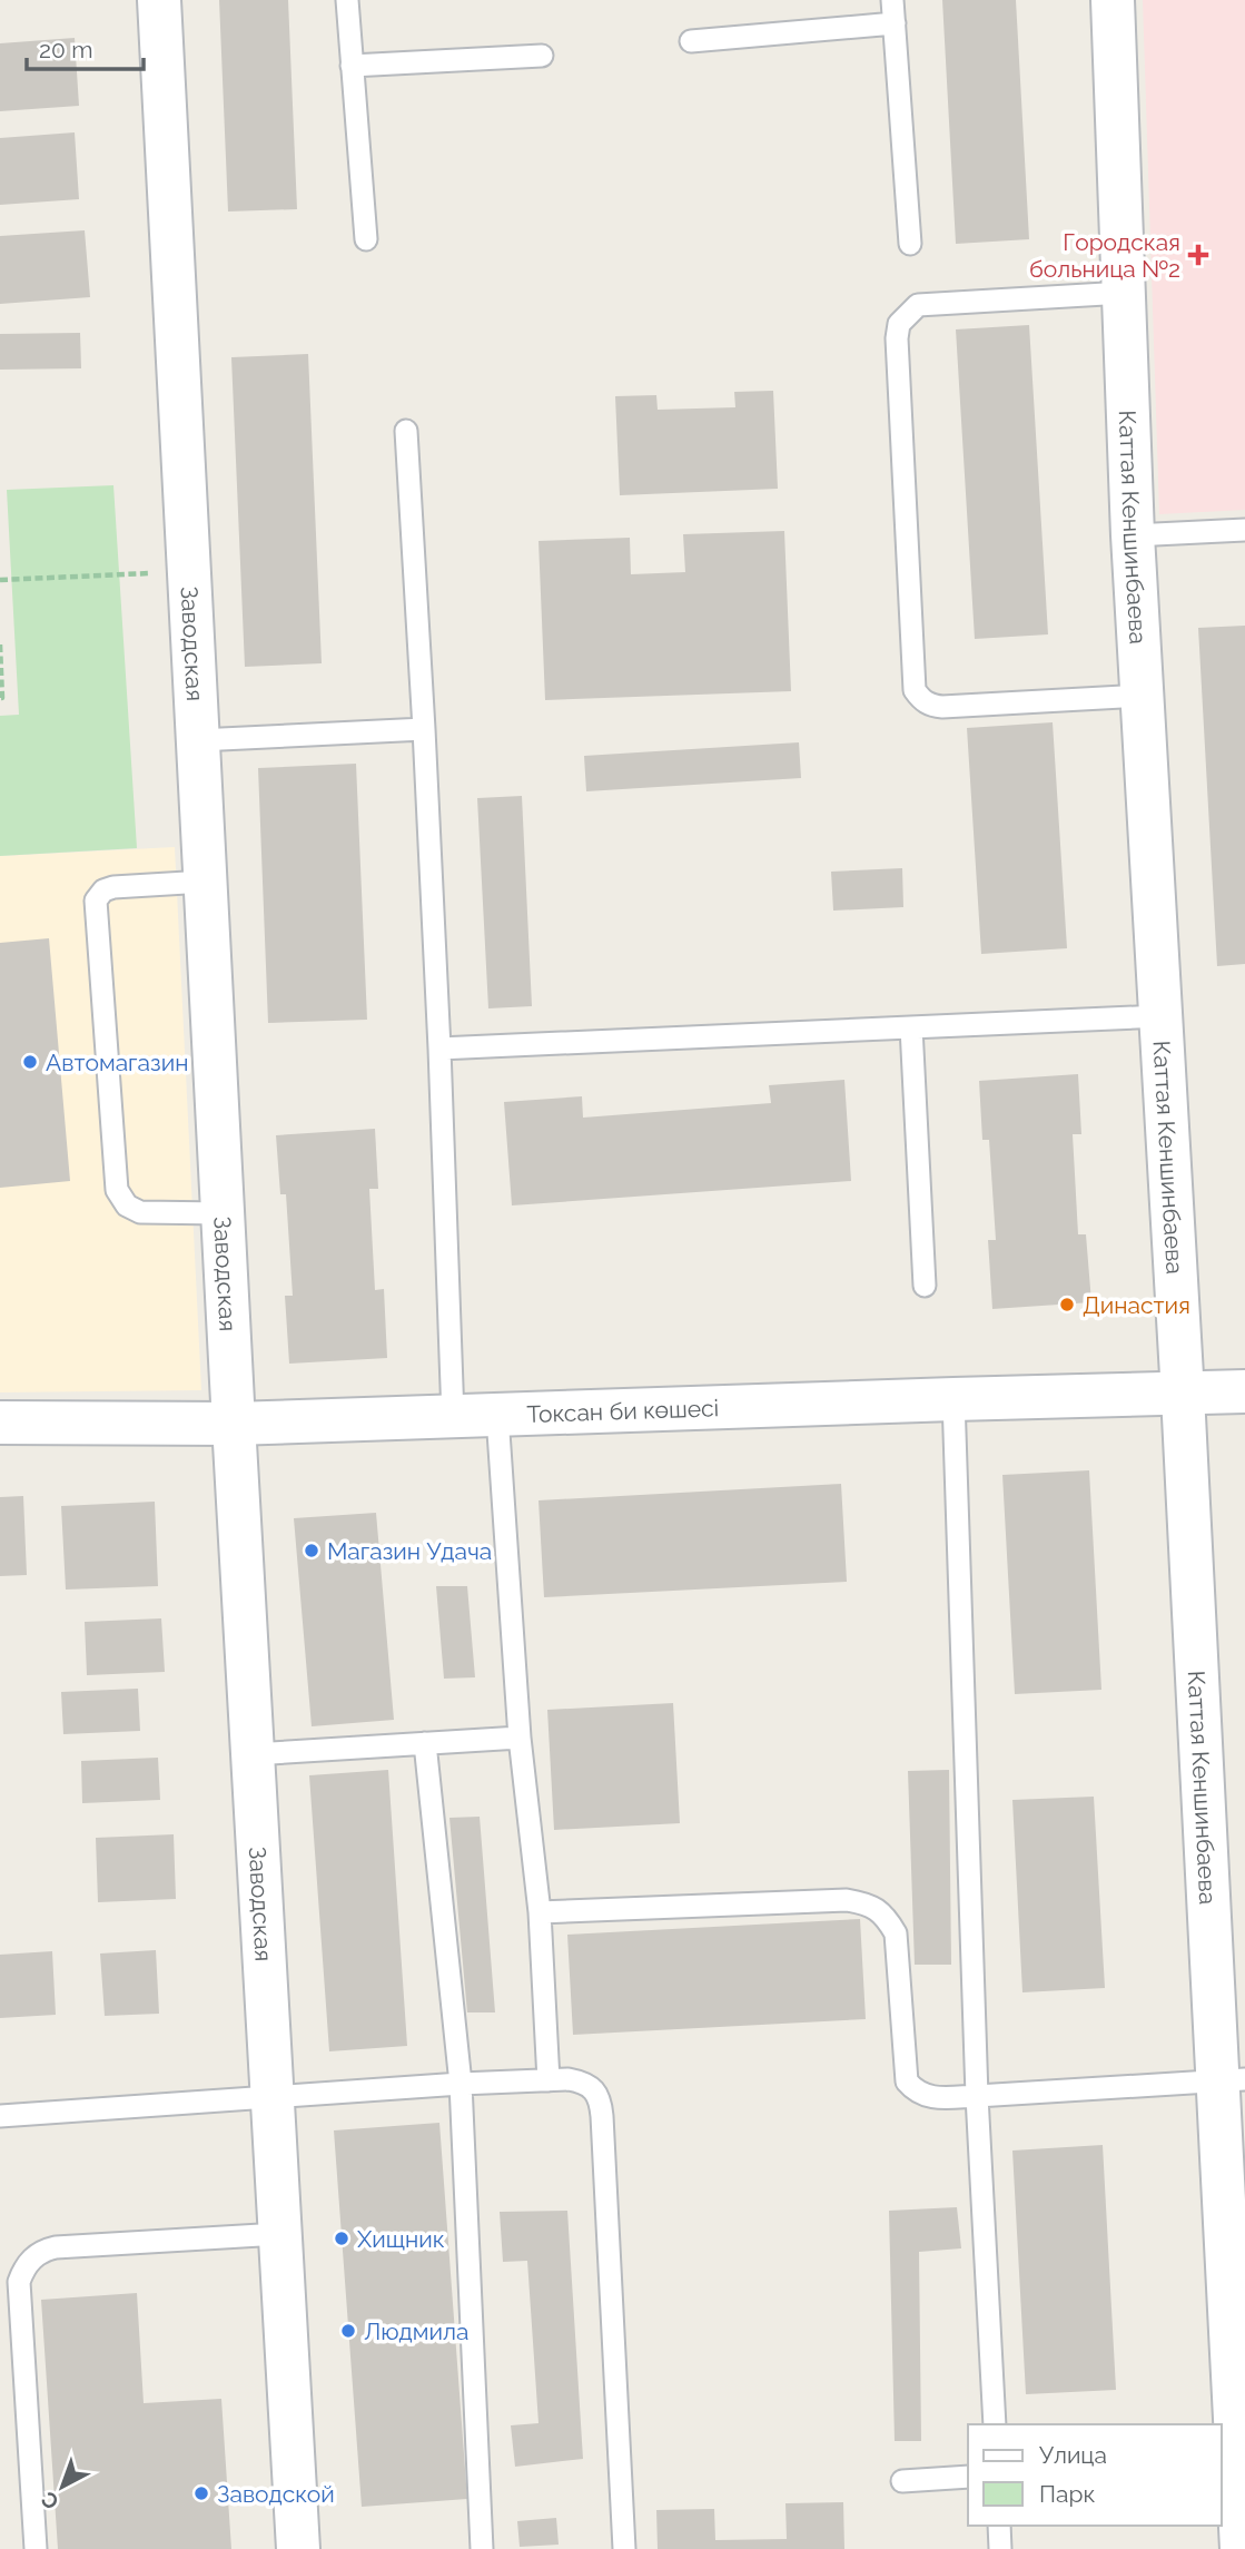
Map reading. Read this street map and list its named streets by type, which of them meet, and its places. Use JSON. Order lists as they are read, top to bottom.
{
  "streets": {
    "street": ["Каттая Кеншинбаева", "Заводская", "Токсан би көшесі"]
  },
  "crossings": [
    ["Каттая Кеншинбаева", "Токсан би көшесі"],
    ["Заводская", "Токсан би көшесі"]
  ],
  "places": {
    "health": ["Городская больница №2"],
    "other": [
      "Автомагазин",
      "Династия",
      "Магазин Удача",
      "Хищник",
      "Людмила",
      "Заводской"
    ]
  },
  "legend": ["Улица", "Парк"],
  "scale_bar": "20 m",
  "north": "bottom left"
}
